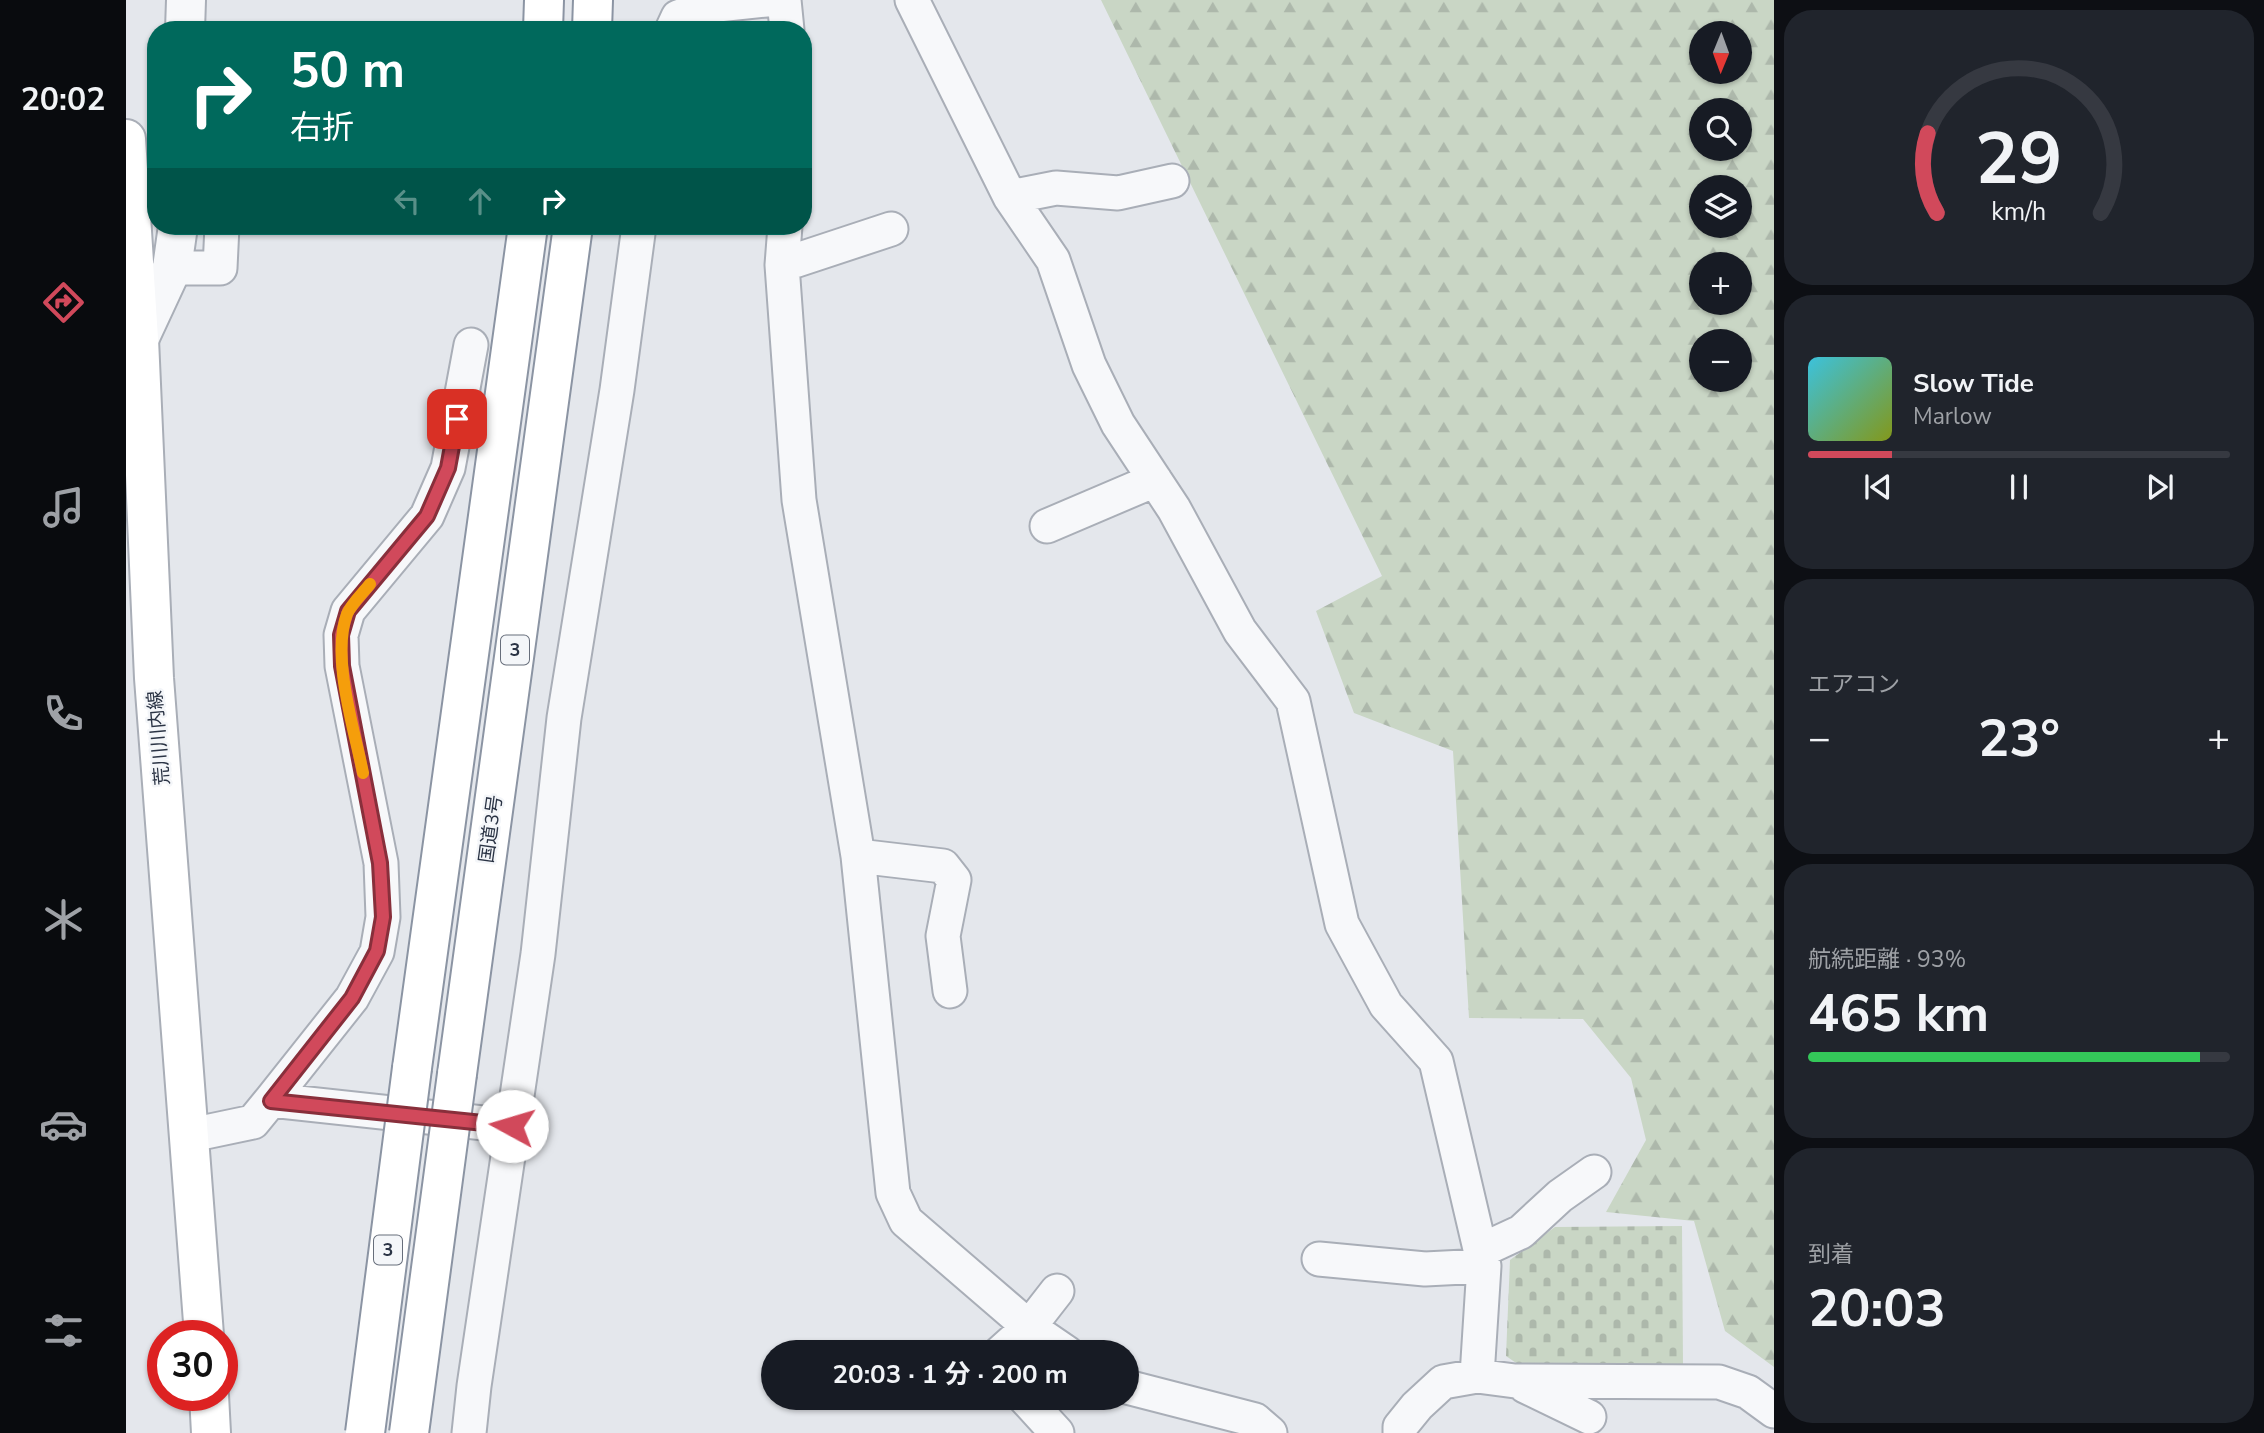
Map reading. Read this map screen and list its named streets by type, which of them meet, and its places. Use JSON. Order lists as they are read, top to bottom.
{
  "streets": {
    "main road": ["3", "荒川川内線", "国道3号"]
  },
  "north": "bottom",
  "page": {
    "tabs": "20:02",
    "map_buttons": ["+", "−"],
    "turn": ["50 m", "右折"],
    "song": ["Slow Tide", "Marlow"],
    "tile": [
      "エアコン",
      ["航続距離 · 93%", "465 km"],
      ["到着", "20:03"]
    ],
    "heat": ["−", "23°", "+"],
    "limit": "30",
    "trip": "20:03 · 1 分 · 200 m",
    "gauge": ["29", "km/h"]
  }
}
